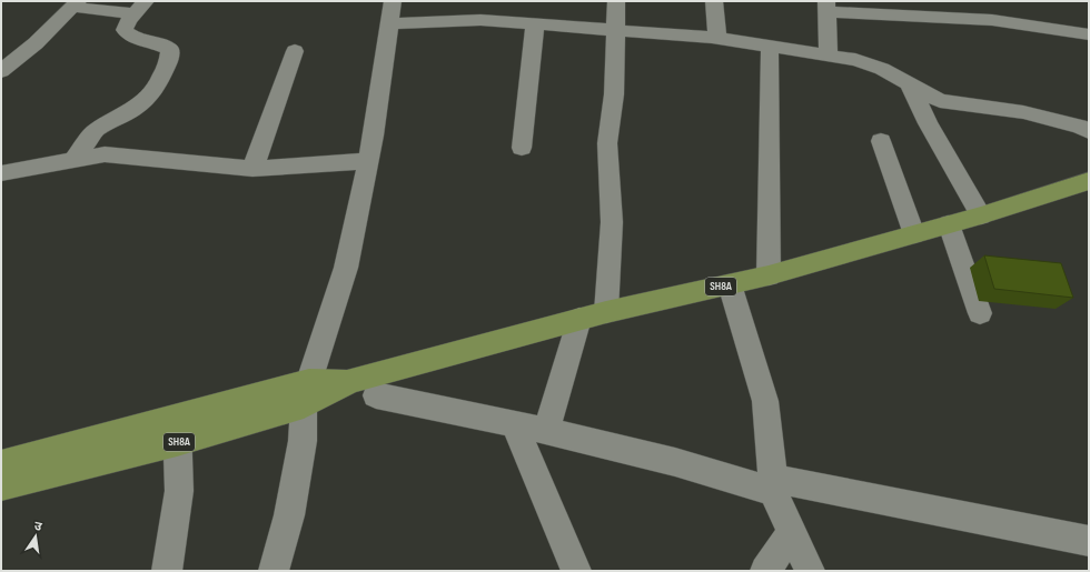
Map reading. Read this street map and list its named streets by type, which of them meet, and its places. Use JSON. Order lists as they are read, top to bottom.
{
  "streets": {
    "main road": ["SH8A"]
  },
  "north": "top"
}
